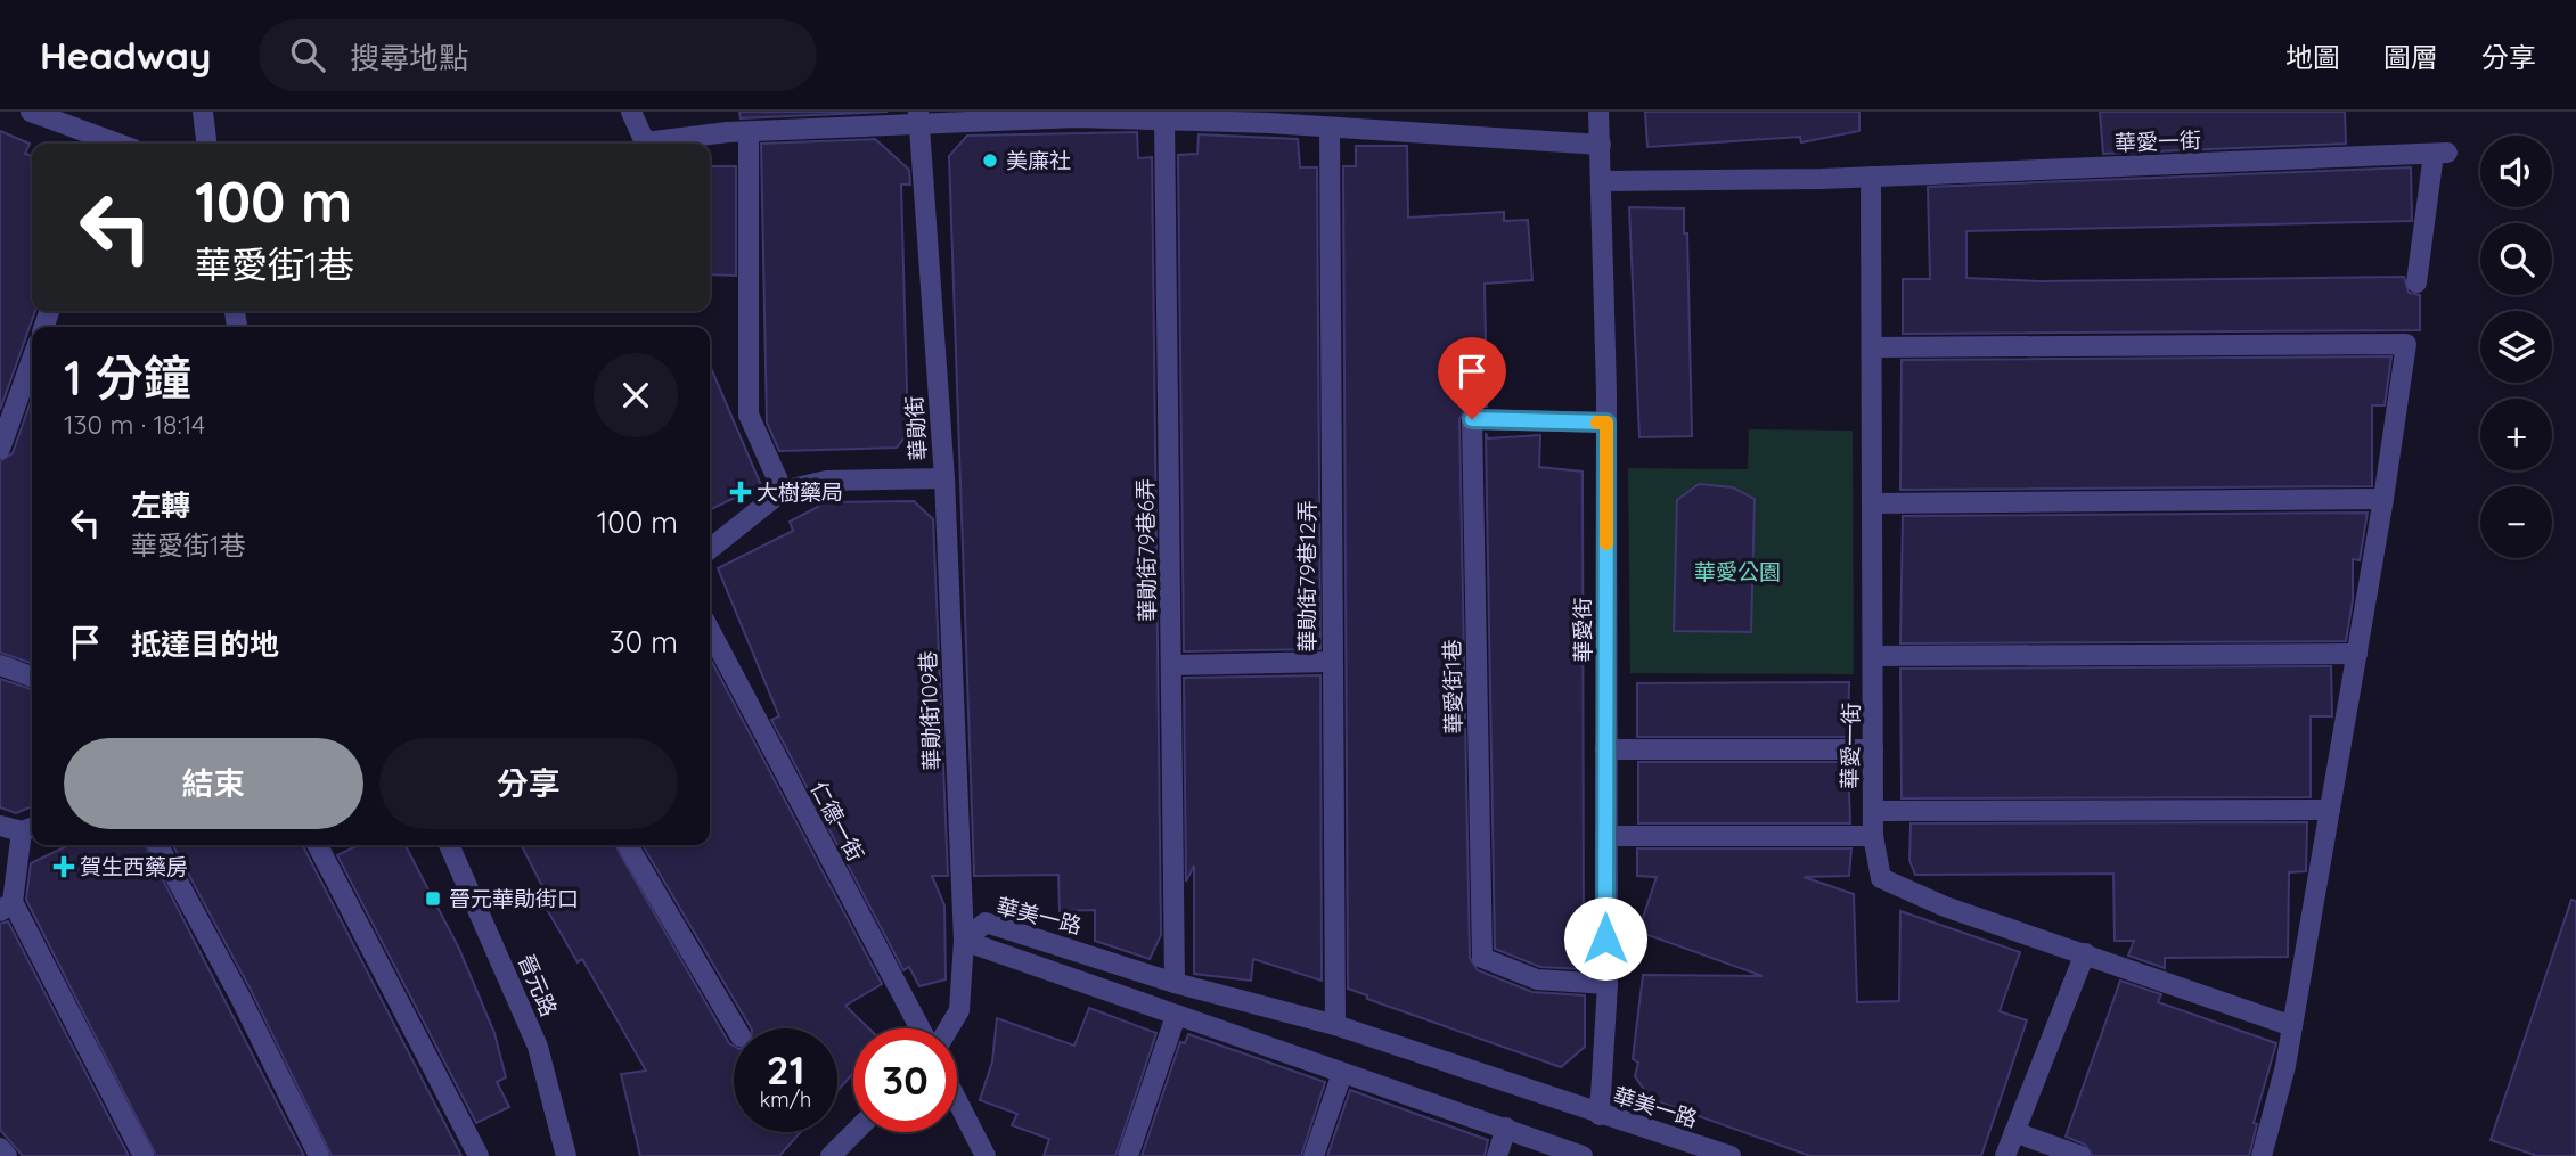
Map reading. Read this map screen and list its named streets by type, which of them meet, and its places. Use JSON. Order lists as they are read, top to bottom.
{
  "streets": {
    "street": [
      "華愛一街",
      "華勛街",
      "華勛街79巷6弄",
      "華勛街79巷12弄",
      "華愛街",
      "華愛街1巷",
      "華勛街109巷",
      "仁德一街",
      "華美一路",
      "晉元路"
    ]
  },
  "crossings": [
    ["華愛一街", "華愛街"],
    ["華勛街", "華勛街109巷"],
    ["華勛街79巷6弄", "華美一路"],
    ["華勛街79巷12弄", "華美一路"],
    ["華愛街", "華愛街1巷"],
    ["華愛街", "華美一路"],
    ["華勛街109巷", "華美一路"]
  ],
  "parks": ["華愛公園"],
  "places": {
    "other": ["美廉社"],
    "health": ["大樹藥局", "賀生西藥房"],
    "transit": ["晉元華勛街口"]
  },
  "page": {
    "header": "Headway",
    "search": "搜尋地點",
    "nav": ["地圖", "圖層", "分享"],
    "map_buttons": ["+", "−"],
    "turn": ["100 m", "華愛街1巷"],
    "heading": ["1 分鐘", "130 m · 18:14"],
    "list": [
      {
        "name": "左轉",
        "note": "華愛街1巷",
        "value": "100 m"
      },
      {
        "name": "抵達目的地",
        "value": "30 m"
      }
    ],
    "buttons": ["結束", "分享"],
    "speed": "21 km/h",
    "limit": "30"
  }
}
